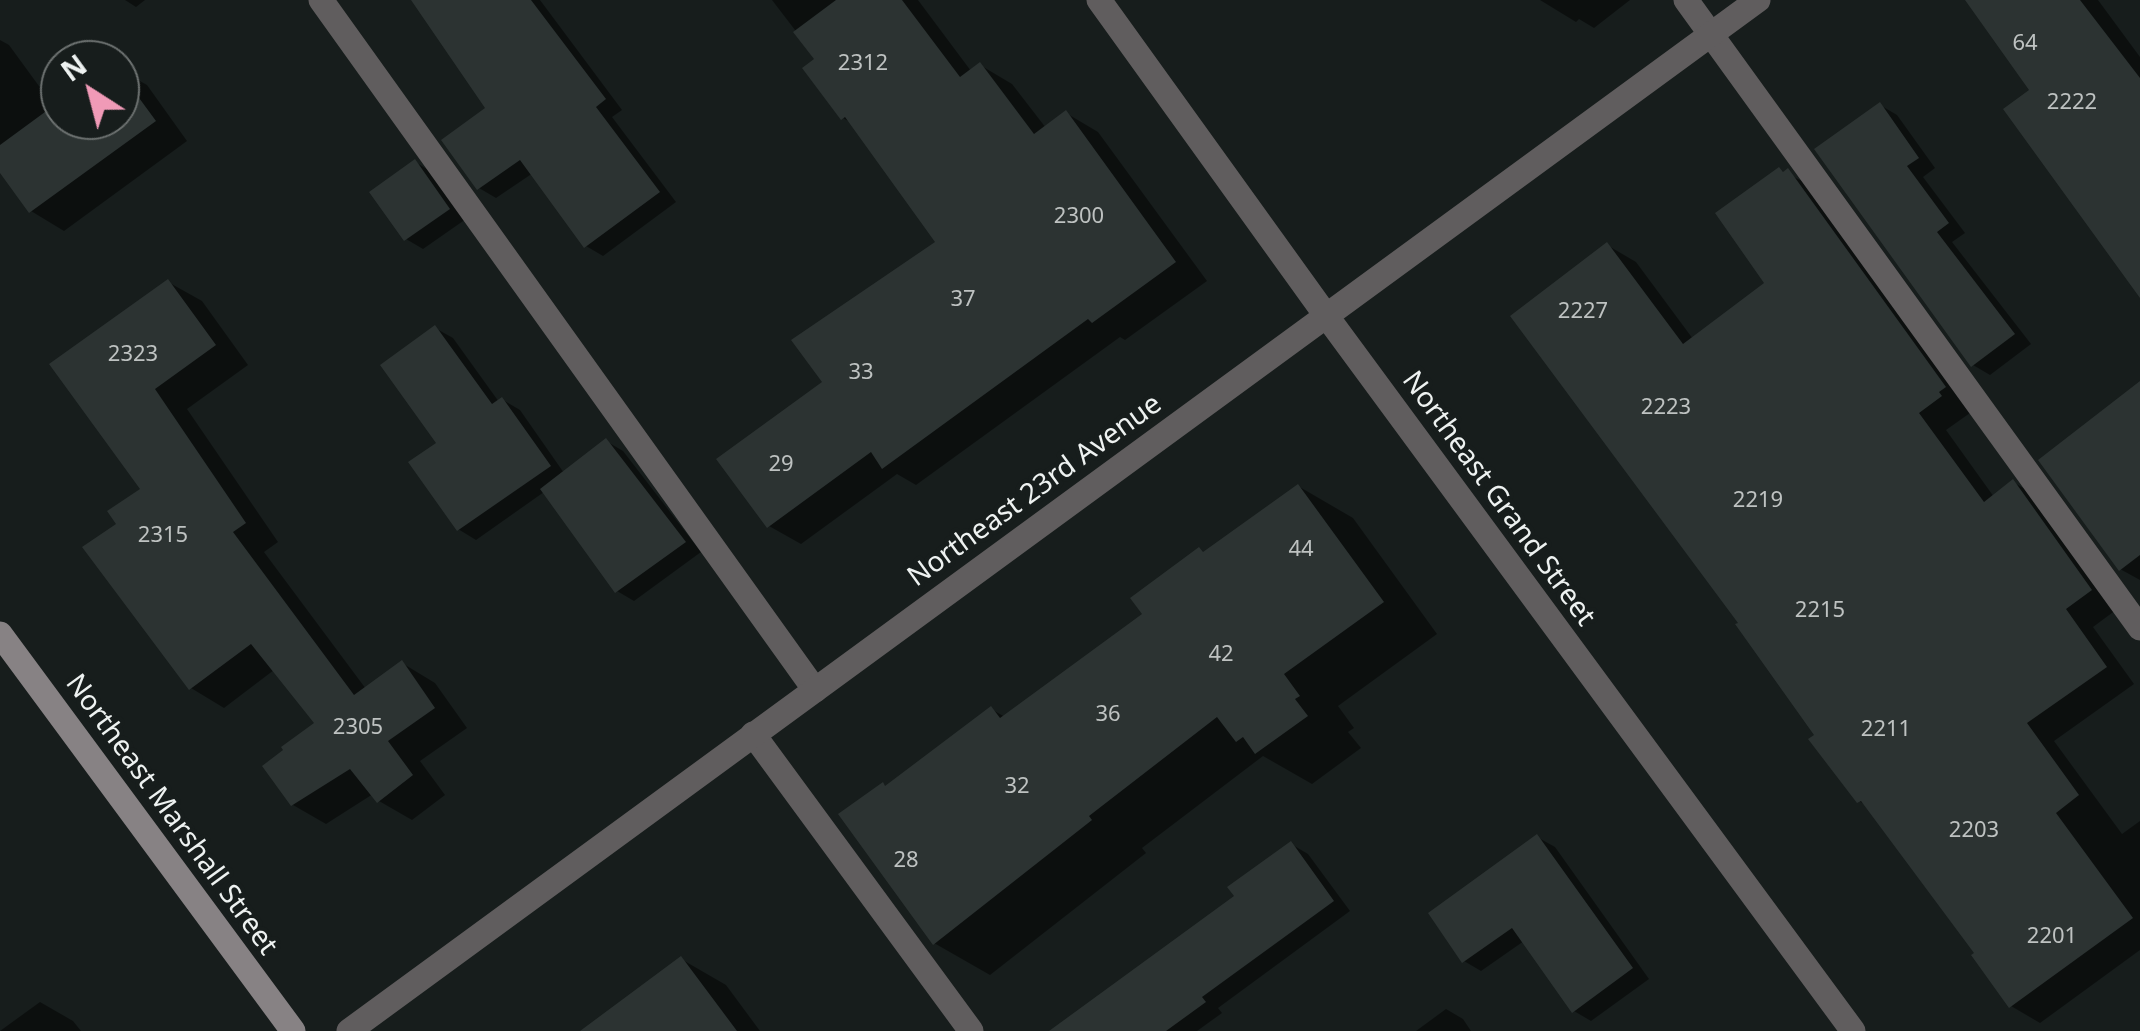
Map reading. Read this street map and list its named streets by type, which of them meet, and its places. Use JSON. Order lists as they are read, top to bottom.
{
  "streets": {
    "street": ["Northeast 23rd Avenue", "Northeast Grand Street", "Northeast Marshall Street"]
  },
  "crossings": [
    ["Northeast 23rd Avenue", "Northeast Grand Street"]
  ],
  "house_numbers": [
    "64",
    "2312",
    "2222",
    "2300",
    "37",
    "2227",
    "2323",
    "33",
    "2223",
    "29",
    "2219",
    "2315",
    "44",
    "2215",
    "42",
    "36",
    "2305",
    "2211",
    "32",
    "2203",
    "28",
    "2201"
  ],
  "north": "top left"
}
